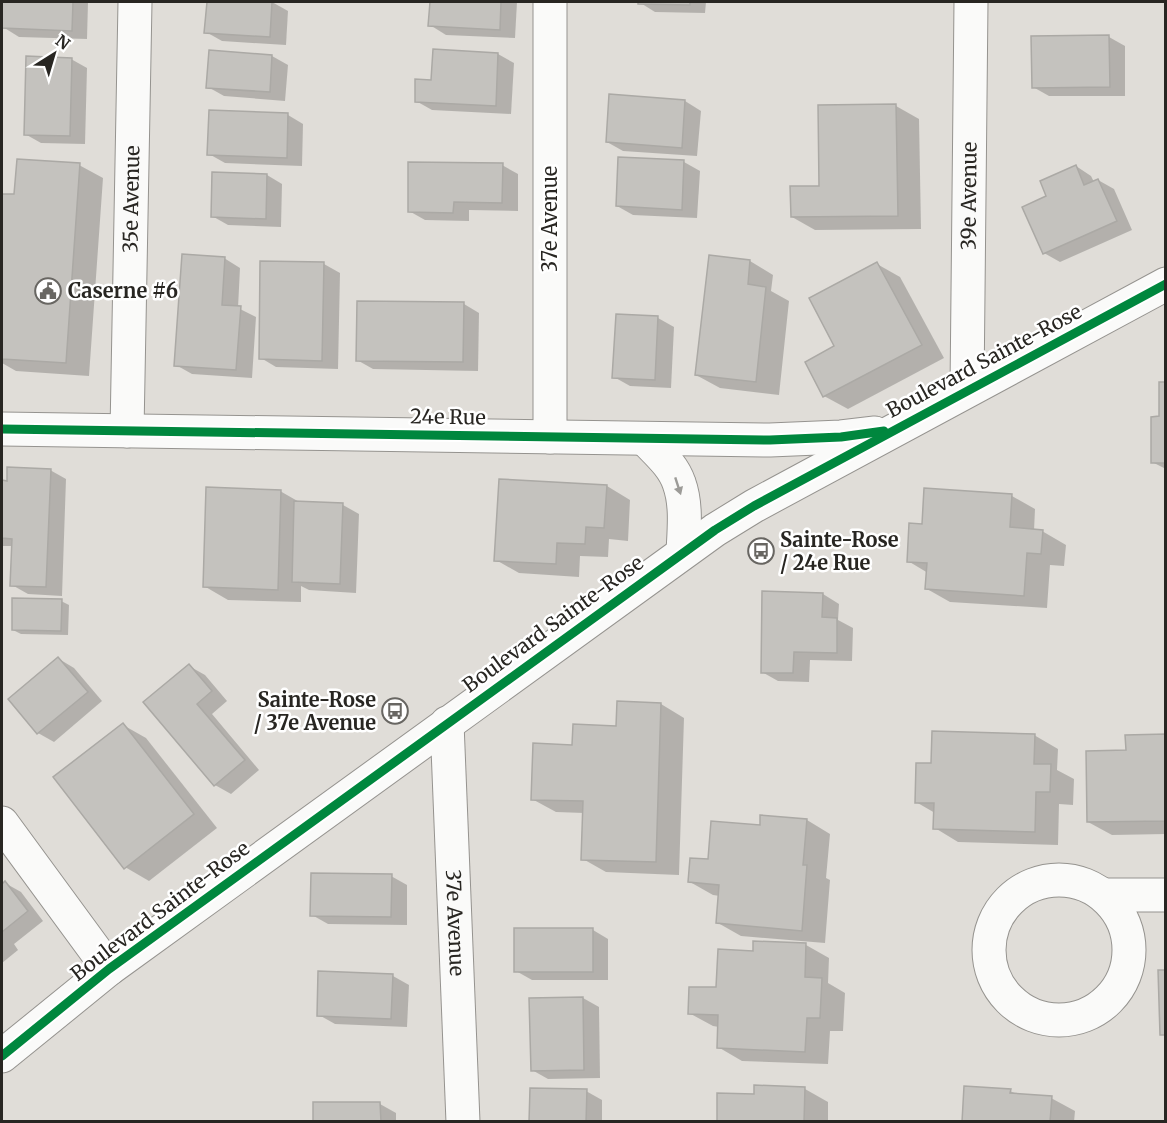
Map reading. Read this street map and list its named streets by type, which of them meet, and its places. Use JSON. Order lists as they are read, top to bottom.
{
  "streets": {
    "street": [
      "39e Avenue",
      "35e Avenue",
      "37e Avenue",
      "Boulevard Sainte-Rose",
      "24e Rue"
    ]
  },
  "crossings": [
    ["39e Avenue", "Boulevard Sainte-Rose"],
    ["35e Avenue", "24e Rue"],
    ["37e Avenue", "Boulevard Sainte-Rose"],
    ["37e Avenue", "24e Rue"],
    ["Boulevard Sainte-Rose", "24e Rue"]
  ],
  "places": {
    "public building": ["Caserne #6"],
    "bus stop": ["Sainte-Rose / 24e Rue", "Sainte-Rose / 37e Avenue"]
  },
  "north": "top right"
}
